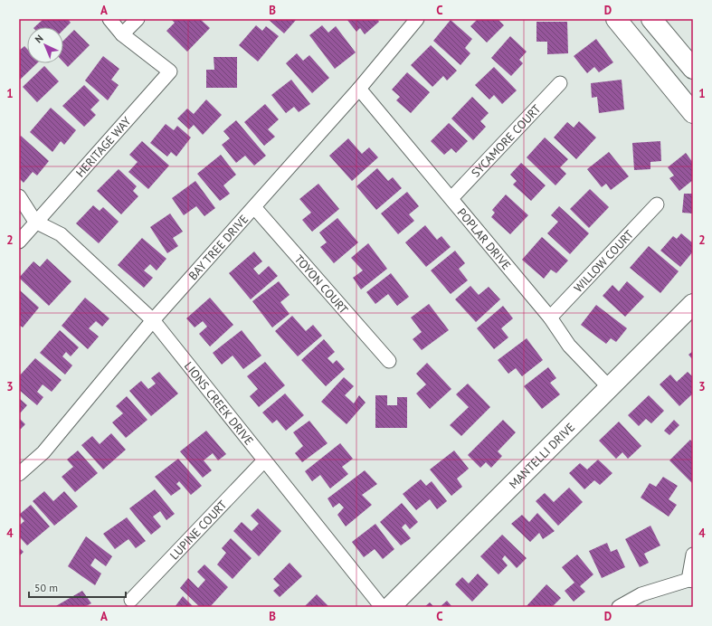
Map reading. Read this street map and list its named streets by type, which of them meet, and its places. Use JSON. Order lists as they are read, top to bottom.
{
  "streets": {
    "street": [
      "SYCAMORE COURT",
      "HERITAGE WAY",
      "POPLAR DRIVE",
      "BAY TREE DRIVE",
      "WILLOW COURT",
      "TOYON COURT",
      "LIONS CREEK DRIVE",
      "MANTELLI DRIVE",
      "LUPINE COURT"
    ]
  },
  "crossings": [
    ["SYCAMORE COURT", "POPLAR DRIVE"],
    ["HERITAGE WAY", "LIONS CREEK DRIVE"],
    ["POPLAR DRIVE", "BAY TREE DRIVE"],
    ["POPLAR DRIVE", "WILLOW COURT"],
    ["POPLAR DRIVE", "MANTELLI DRIVE"],
    ["BAY TREE DRIVE", "TOYON COURT"],
    ["BAY TREE DRIVE", "LIONS CREEK DRIVE"],
    ["LIONS CREEK DRIVE", "LUPINE COURT"]
  ],
  "scale_bar": "50 m",
  "north": "top left",
  "grid": {
    "columns": [
      "A",
      "B",
      "C",
      "D"
    ],
    "rows": [
      "1",
      "2",
      "3",
      "4"
    ]
  }
}
